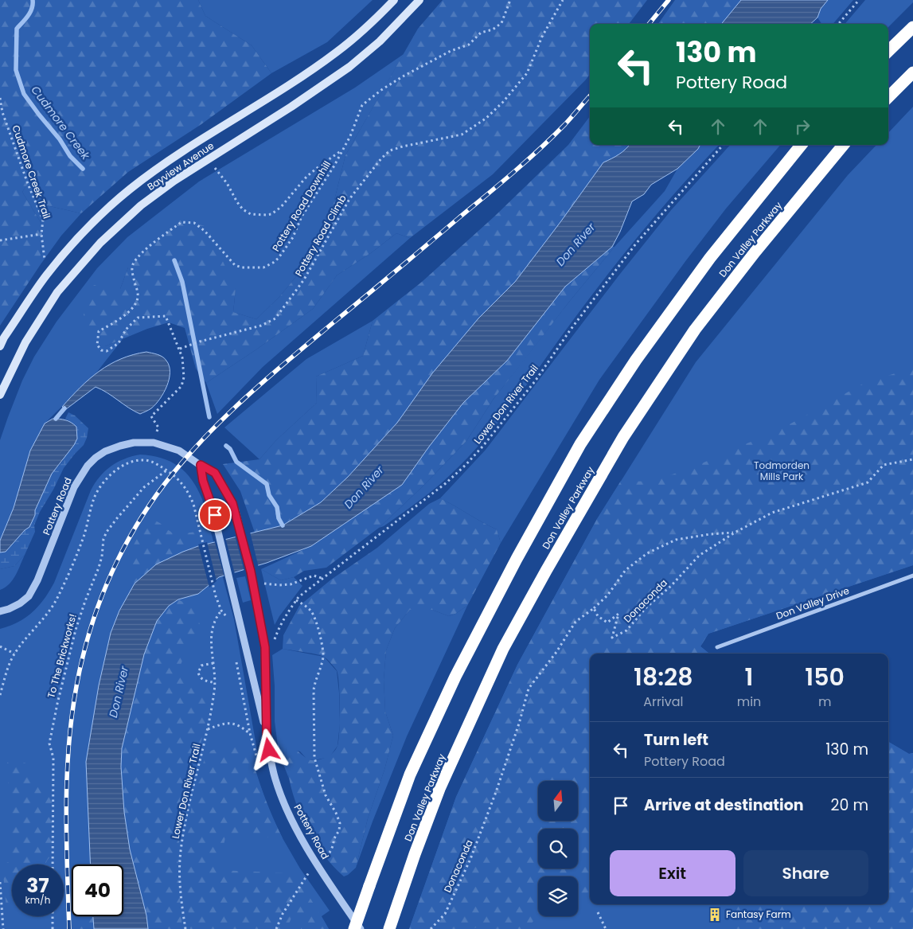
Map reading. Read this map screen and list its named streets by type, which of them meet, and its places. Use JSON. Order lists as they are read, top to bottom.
{
  "streets": {
    "highway": ["Don Valley Parkway"],
    "main road": ["Bayview Avenue"],
    "street": ["Pottery Road", "Don Valley Drive"],
    "path": [
      "Cudmore Creek Trail",
      "Pottery Road Downhill",
      "Pottery Road Climb",
      "Lower Don River Trail",
      "Donaconda",
      "To The Brickworks!"
    ]
  },
  "crossings": [
    ["Bayview Avenue", "Cudmore Creek Trail"],
    ["Pottery Road Downhill", "Pottery Road Climb"],
    ["Lower Don River Trail", "To The Brickworks!"]
  ],
  "water": ["Cudmore Creek", "Don River"],
  "parks": ["Todmorden Mills Park"],
  "places": {
    "building": ["Fantasy Farm"]
  },
  "north": "top",
  "page": {
    "turn": ["130 m", "Pottery Road"],
    "eta": [
      "18:28",
      "Arrival",
      "1",
      "min",
      "150",
      "m"
    ],
    "list": [
      {
        "name": "Turn left",
        "note": "Pottery Road",
        "value": "130 m"
      },
      {
        "name": "Arrive at destination",
        "value": "20 m"
      }
    ],
    "buttons": ["Exit", "Share"],
    "speed": "37 km/h",
    "limit": "40"
  }
}
